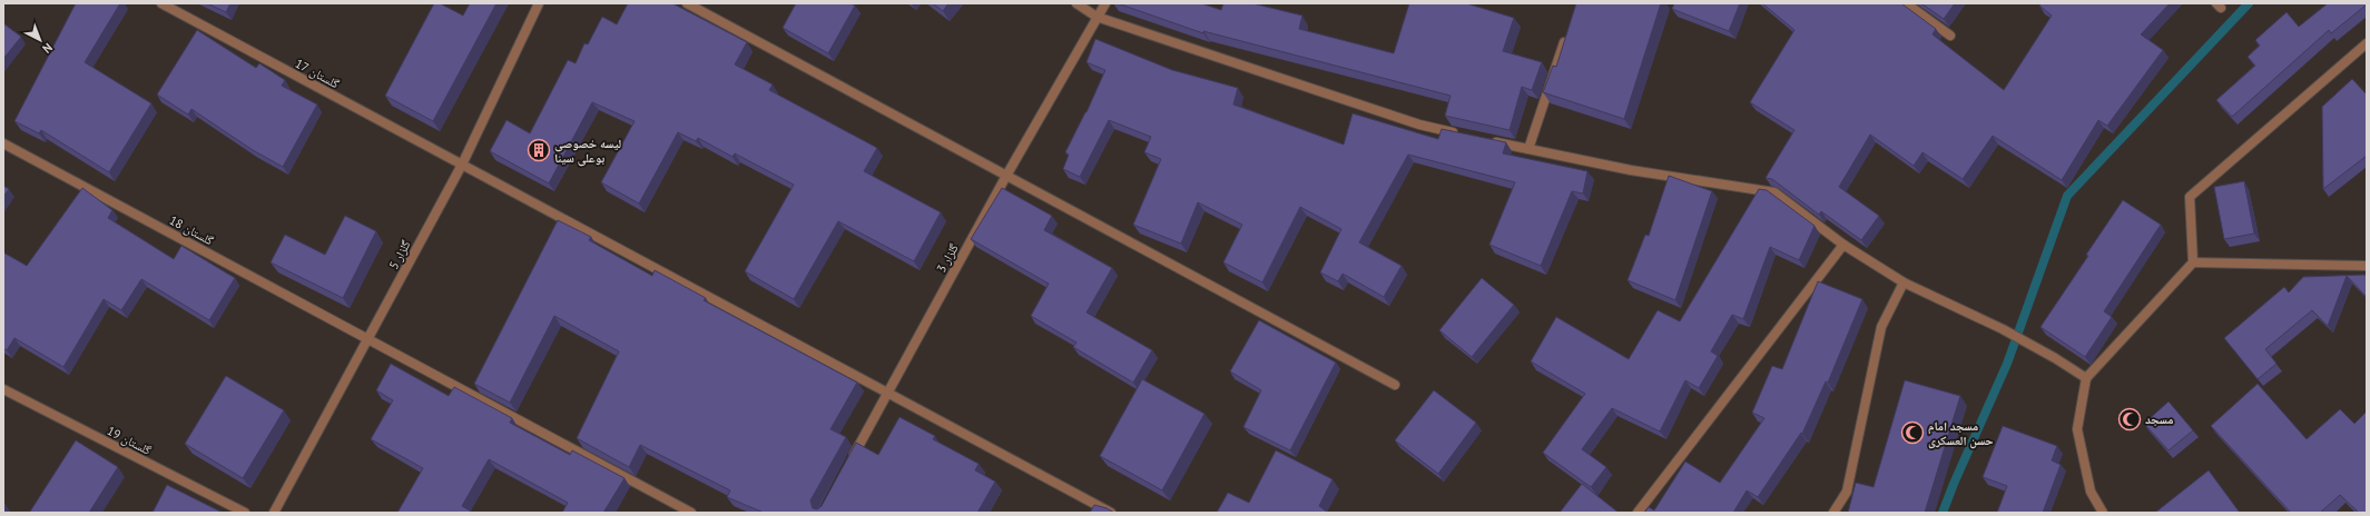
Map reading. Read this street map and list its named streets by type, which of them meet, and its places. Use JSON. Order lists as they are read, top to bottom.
{
  "streets": {
    "street": [
      "گلستان 17",
      "گلستان 18",
      "گلزار 5",
      "گلزار 3",
      "گلستان 19"
    ]
  },
  "crossings": [
    ["گلستان 17", "گلزار 5"],
    ["گلستان 17", "گلزار 3"],
    ["گلستان 18", "گلزار 5"]
  ],
  "places": {
    "building": ["لیسه خصوصی بوعلی سینا"],
    "mosque": ["مسجد", "مسجد امام حسن العسکری"]
  },
  "north": "bottom right"
}
